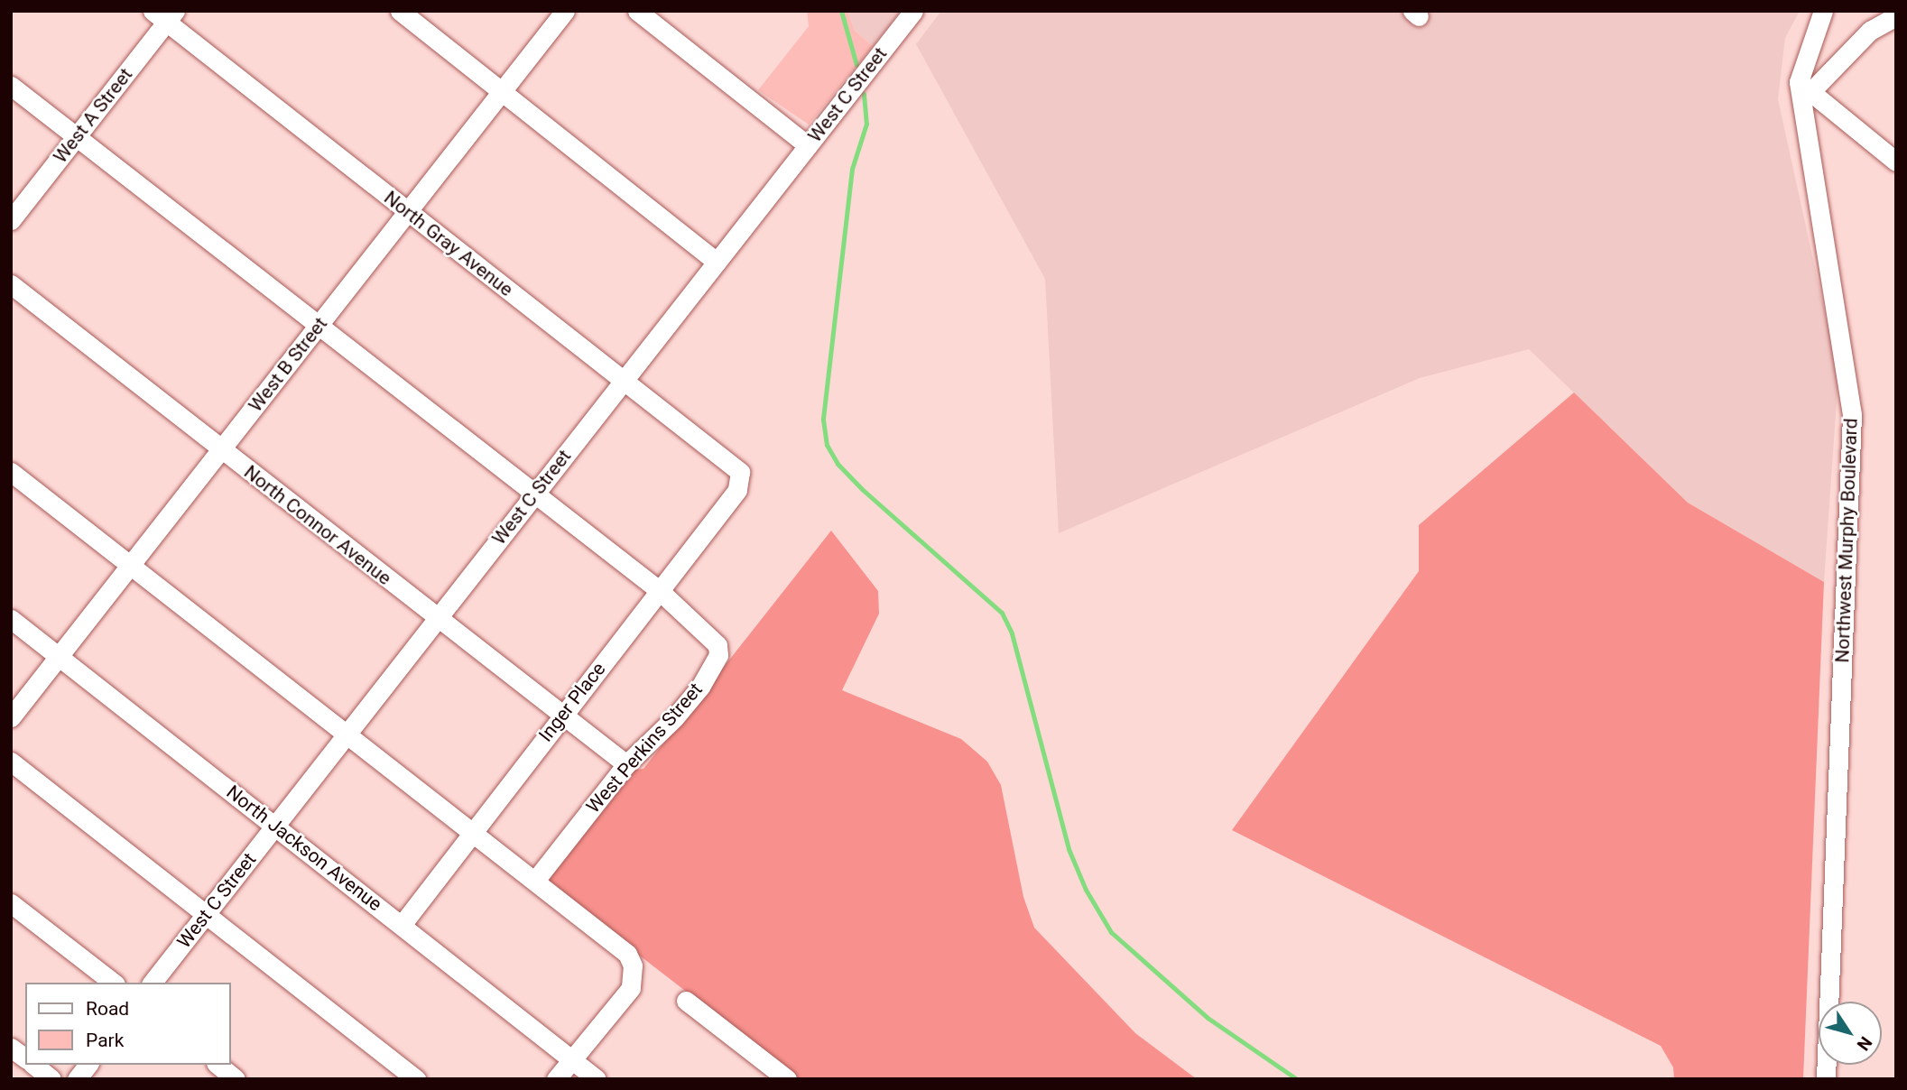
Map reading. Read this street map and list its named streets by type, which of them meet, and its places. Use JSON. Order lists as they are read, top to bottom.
{
  "streets": {
    "street": [
      "West C Street",
      "West A Street",
      "North Gray Avenue",
      "West B Street",
      "North Connor Avenue",
      "Northwest Murphy Boulevard",
      "Inger Place",
      "West Perkins Street",
      "North Jackson Avenue"
    ]
  },
  "crossings": [
    ["West C Street", "North Gray Avenue"],
    ["West C Street", "North Connor Avenue"],
    ["West C Street", "North Jackson Avenue"],
    ["West A Street", "North Gray Avenue"],
    ["North Gray Avenue", "West B Street"],
    ["North Gray Avenue", "Inger Place"],
    ["West B Street", "North Connor Avenue"],
    ["West B Street", "North Jackson Avenue"],
    ["North Connor Avenue", "Inger Place"],
    ["North Connor Avenue", "West Perkins Street"],
    ["Inger Place", "West Perkins Street"],
    ["Inger Place", "North Jackson Avenue"]
  ],
  "legend": ["Road", "Park"],
  "north": "bottom right"
}
